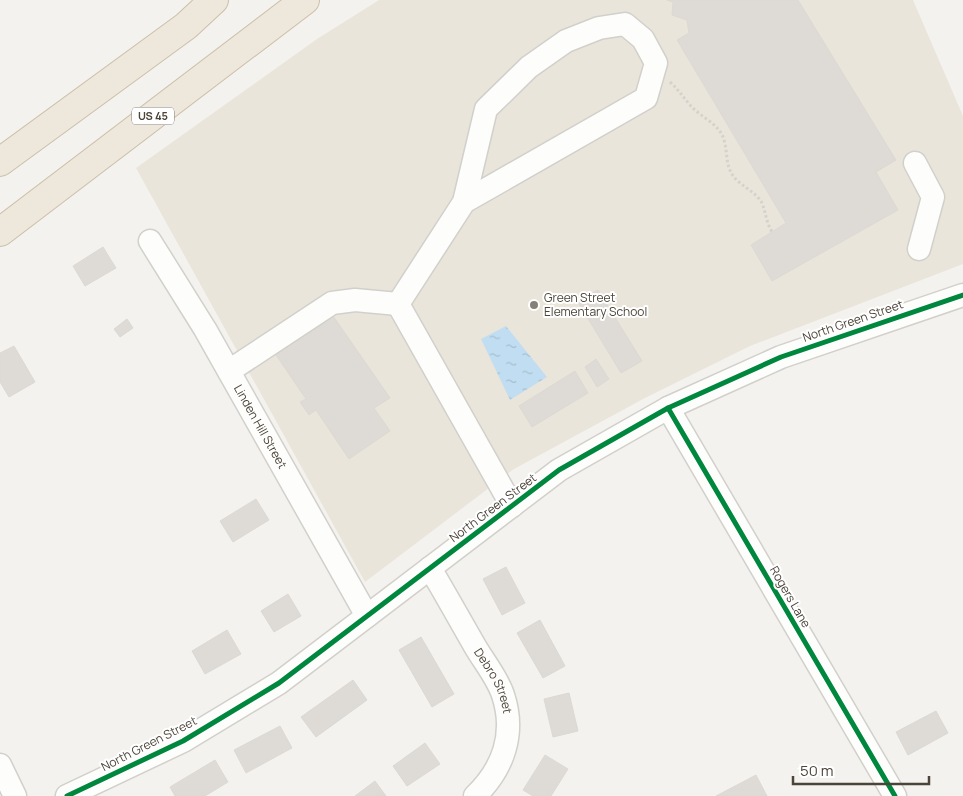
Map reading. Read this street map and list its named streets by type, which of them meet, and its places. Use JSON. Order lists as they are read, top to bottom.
{
  "streets": {
    "highway": ["US 45"],
    "street": [
      "North Green Street",
      "Linden Hill Street",
      "Rogers Lane",
      "Debro Street"
    ]
  },
  "crossings": [
    ["North Green Street", "Linden Hill Street"],
    ["North Green Street", "Rogers Lane"],
    ["North Green Street", "Debro Street"]
  ],
  "places": ["Green Street Elementary School"],
  "scale_bar": "50 m"
}
